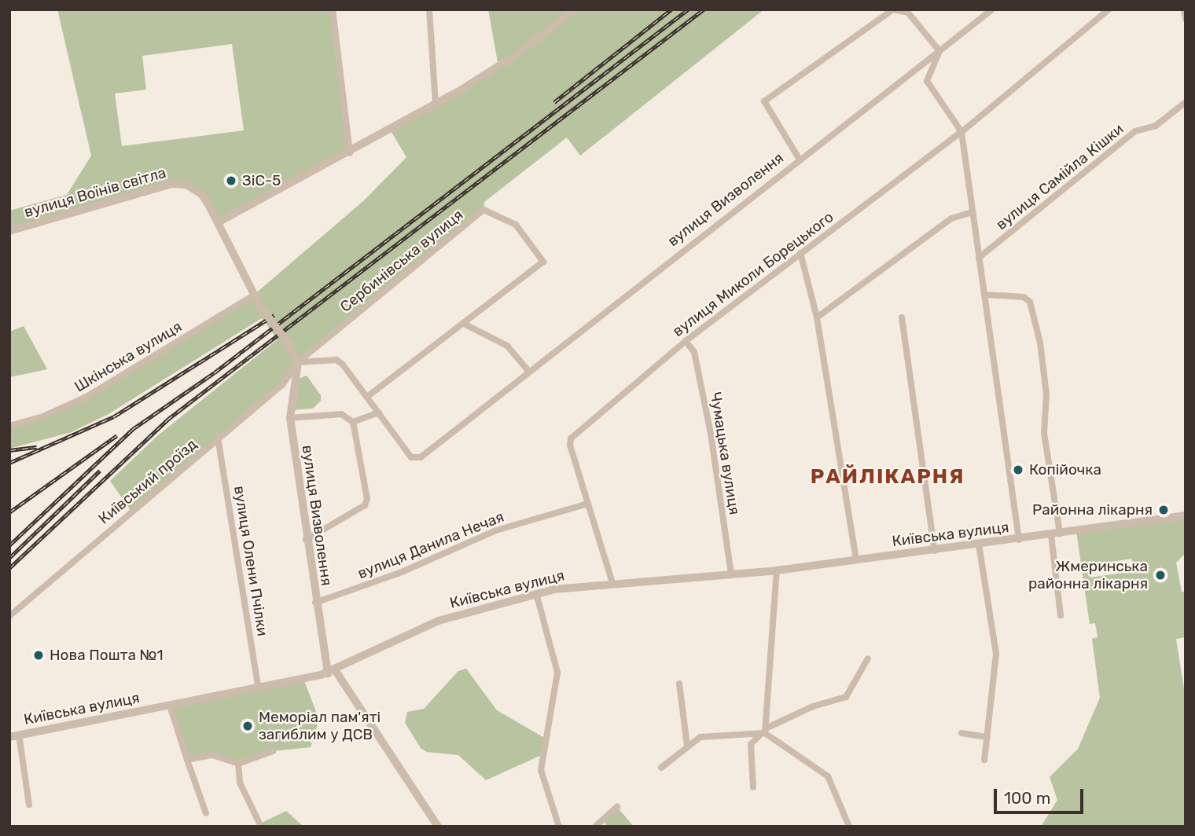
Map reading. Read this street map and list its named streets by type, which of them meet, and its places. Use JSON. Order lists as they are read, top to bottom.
{
  "streets": {
    "street": [
      "вулиця Самійла Кішки",
      "вулиця Воїнів світла",
      "вулиця Визволення",
      "Сербинівська вулиця",
      "вулиця Миколи Борецького",
      "Шкінська вулиця",
      "Чумацька вулиця",
      "Київський проїзд",
      "Київська вулиця",
      "вулиця Данила Нечая",
      "вулиця Олени Пчілки"
    ]
  },
  "crossings": [
    ["вулиця Визволення", "Сербинівська вулиця"],
    ["вулиця Визволення", "Київський проїзд"],
    ["вулиця Визволення", "Київська вулиця"],
    ["вулиця Визволення", "вулиця Данила Нечая"],
    ["Сербинівська вулиця", "Київський проїзд"],
    ["вулиця Миколи Борецького", "Чумацька вулиця"],
    ["вулиця Миколи Борецького", "вулиця Данила Нечая"],
    ["Чумацька вулиця", "Київська вулиця"],
    ["Київський проїзд", "вулиця Олени Пчілки"],
    ["Київська вулиця", "вулиця Олени Пчілки"]
  ],
  "districts": ["РАЙЛІКАРНЯ"],
  "places": [
    "ЗіС-5",
    "Копійочка",
    "Районна лікарня",
    "Жмеринська районна лікарня",
    "Нова Пошта №1",
    "Меморіал пам'яті загиблим у ДСВ"
  ],
  "scale_bar": "100 m"
}
